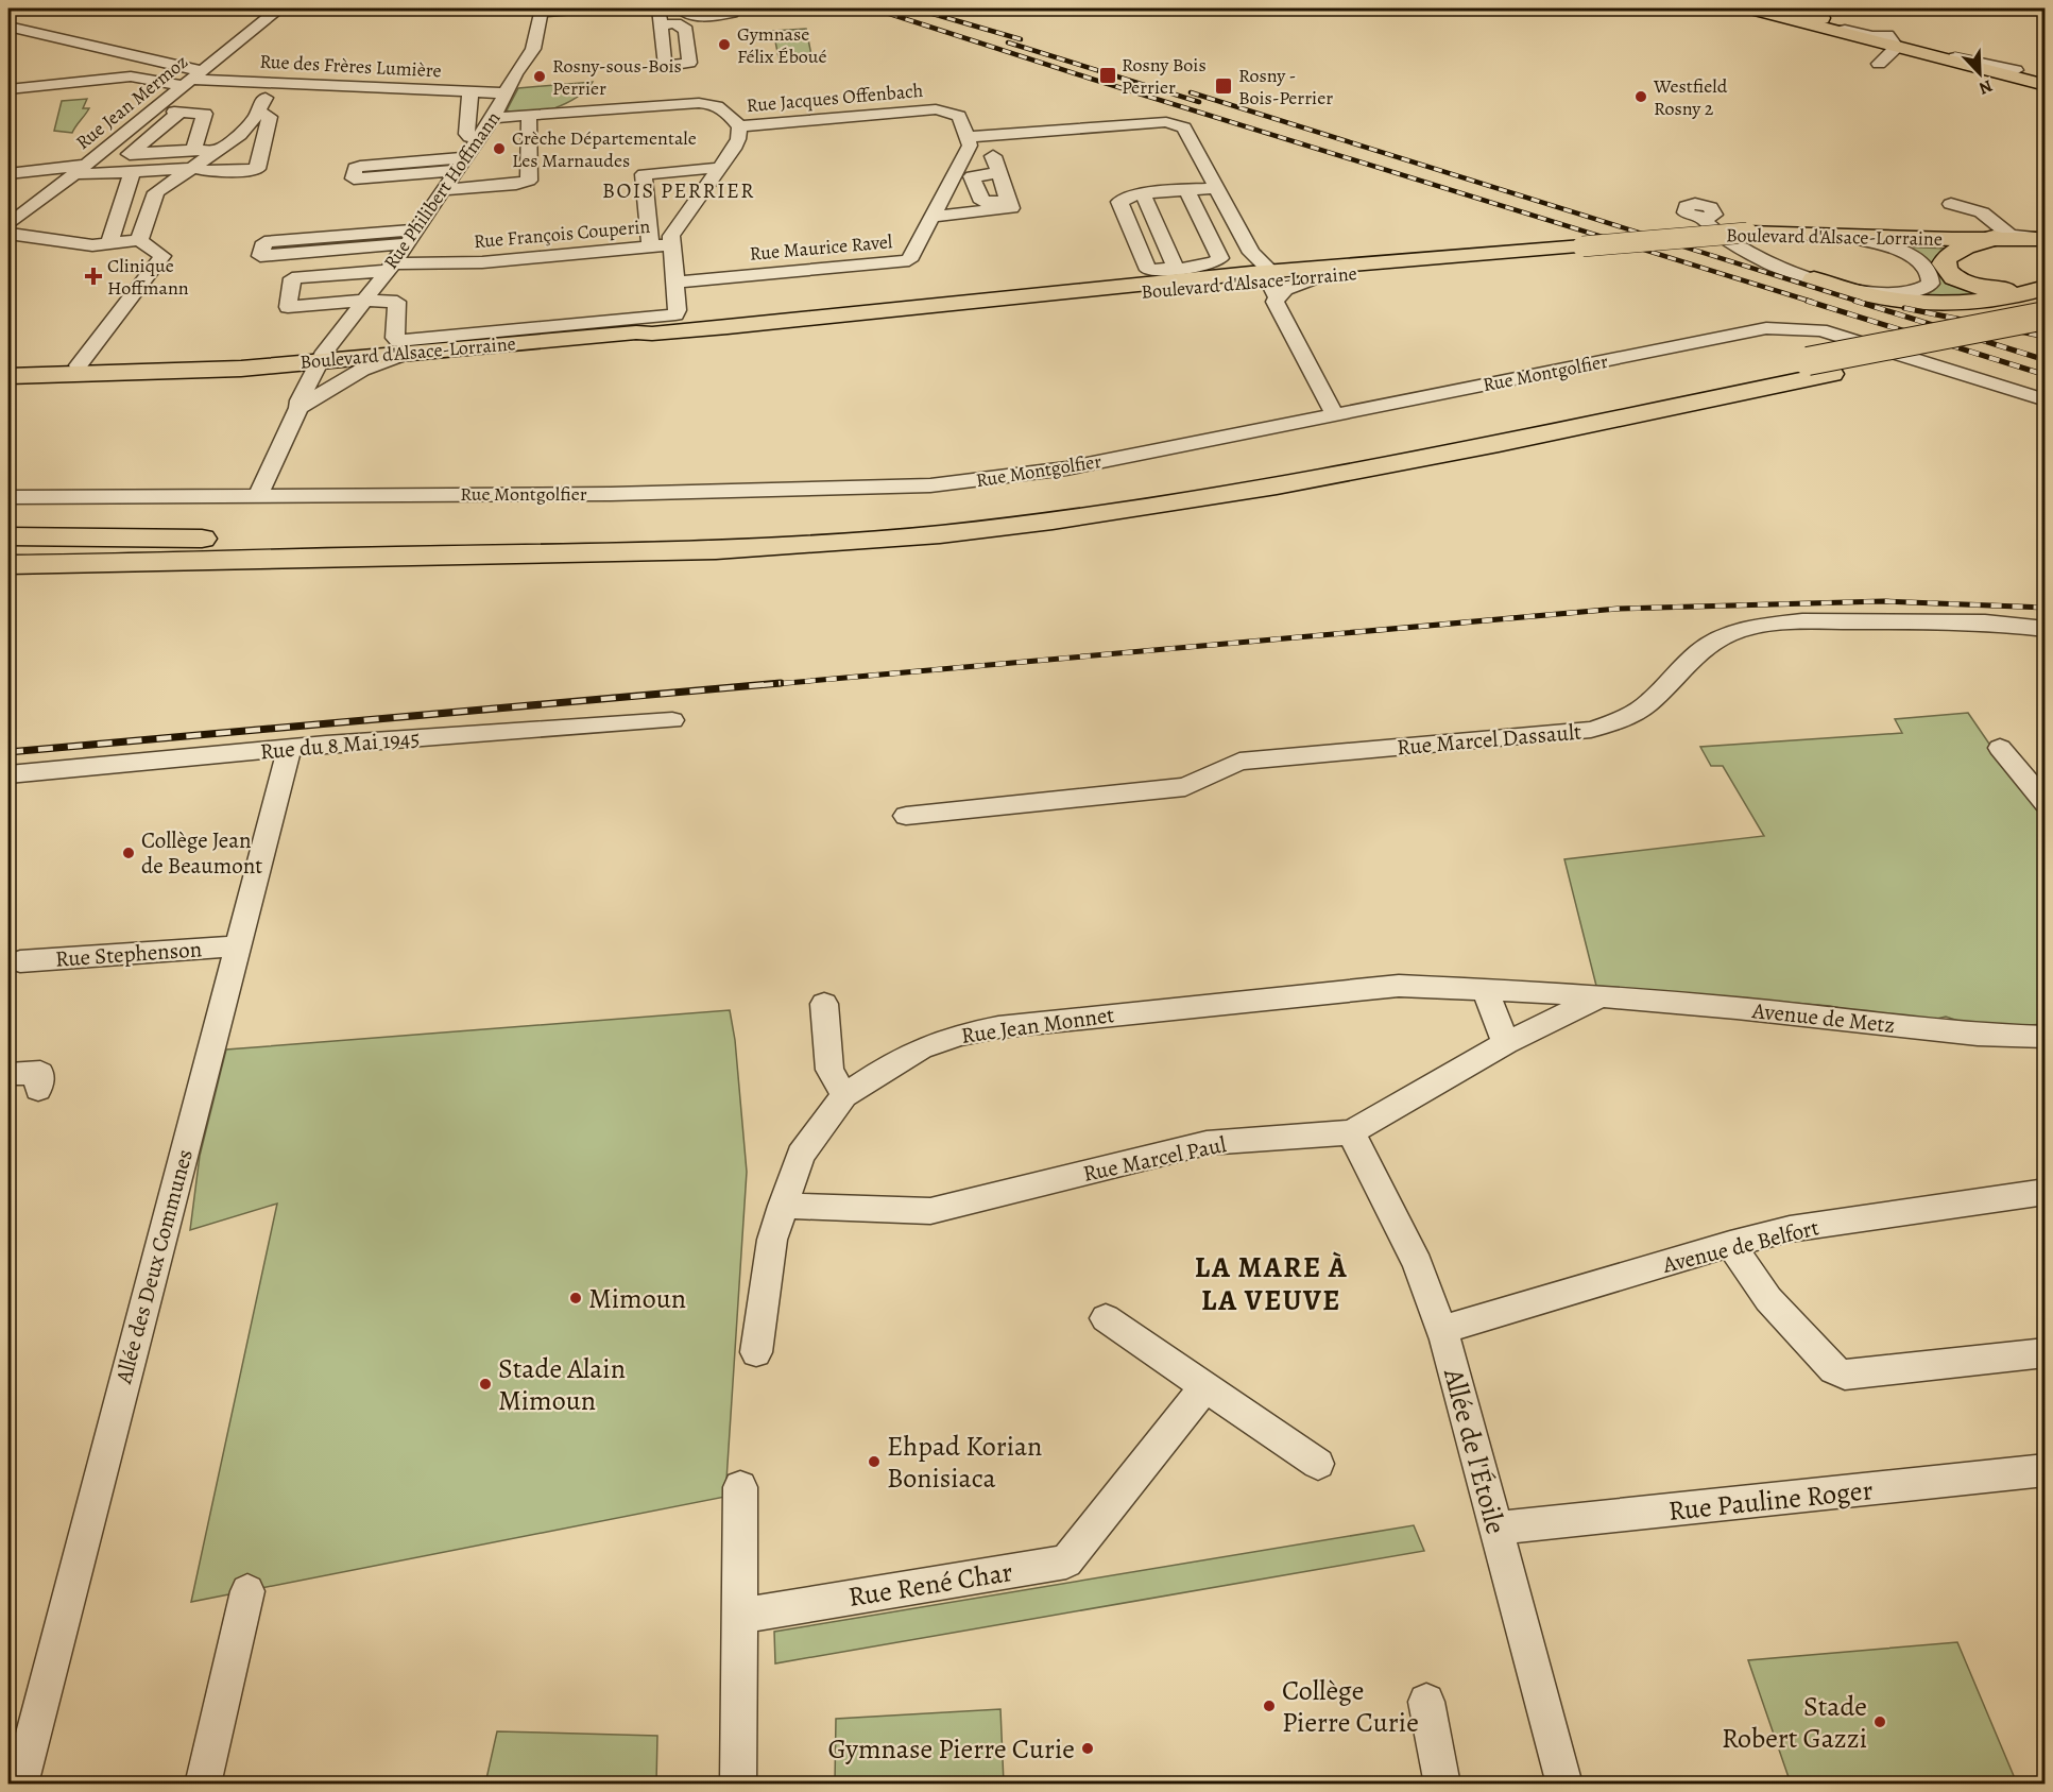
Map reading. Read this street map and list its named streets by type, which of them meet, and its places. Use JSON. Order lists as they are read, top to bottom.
{
  "streets": {
    "main road": ["Boulevard d'Alsace-Lorraine"],
    "street": [
      "Rue des Frères Lumière",
      "Rue Jacques Offenbach",
      "Rue Jean Mermoz",
      "Rue Philibert Hoffmann",
      "Rue François Couperin",
      "Rue Maurice Ravel",
      "Rue Montgolfier",
      "Rue Marcel Dassault",
      "Rue du 8 Mai 1945",
      "Rue Stephenson",
      "Avenue de Metz",
      "Rue Jean Monnet",
      "Rue Marcel Paul",
      "Avenue de Belfort",
      "Allée des Deux Communes",
      "Allée de l'Étoile",
      "Rue Pauline Roger",
      "Rue René Char"
    ]
  },
  "crossings": [
    ["Rue des Frères Lumière", "Rue Jean Mermoz"],
    ["Rue des Frères Lumière", "Rue Philibert Hoffmann"],
    ["Rue Jacques Offenbach", "Rue Philibert Hoffmann"],
    ["Rue Jacques Offenbach", "Rue François Couperin"],
    ["Rue Jacques Offenbach", "Rue Maurice Ravel"],
    ["Rue Philibert Hoffmann", "Rue François Couperin"],
    ["Rue Philibert Hoffmann", "Boulevard d'Alsace-Lorraine"],
    ["Rue Philibert Hoffmann", "Rue Montgolfier"],
    ["Rue du 8 Mai 1945", "Allée des Deux Communes"],
    ["Rue Stephenson", "Allée des Deux Communes"],
    ["Avenue de Metz", "Rue Jean Monnet"],
    ["Avenue de Metz", "Rue Marcel Paul"],
    ["Rue Jean Monnet", "Rue Marcel Paul"],
    ["Rue Marcel Paul", "Allée de l'Étoile"],
    ["Avenue de Belfort", "Allée de l'Étoile"],
    ["Allée de l'Étoile", "Rue Pauline Roger"]
  ],
  "districts": ["BOIS PERRIER", "LA MARE À LA VEUVE"],
  "places": {
    "other": [
      "Gymnase Félix Éboué",
      "Rosny-sous-Bois Perrier",
      "Westfield Rosny 2",
      "Crèche Départementale Les Marnaudes",
      "Collège Jean de Beaumont",
      "Mimoun",
      "Stade Alain Mimoun",
      "Ehpad Korian Bonisiaca",
      "Collège Pierre Curie",
      "Stade Robert Gazzi",
      "Gymnase Pierre Curie"
    ],
    "transit": ["Rosny Bois Perrier", "Rosny - Bois-Perrier"],
    "health": ["Clinique Hoffmann"]
  },
  "north": "bottom right"
}
